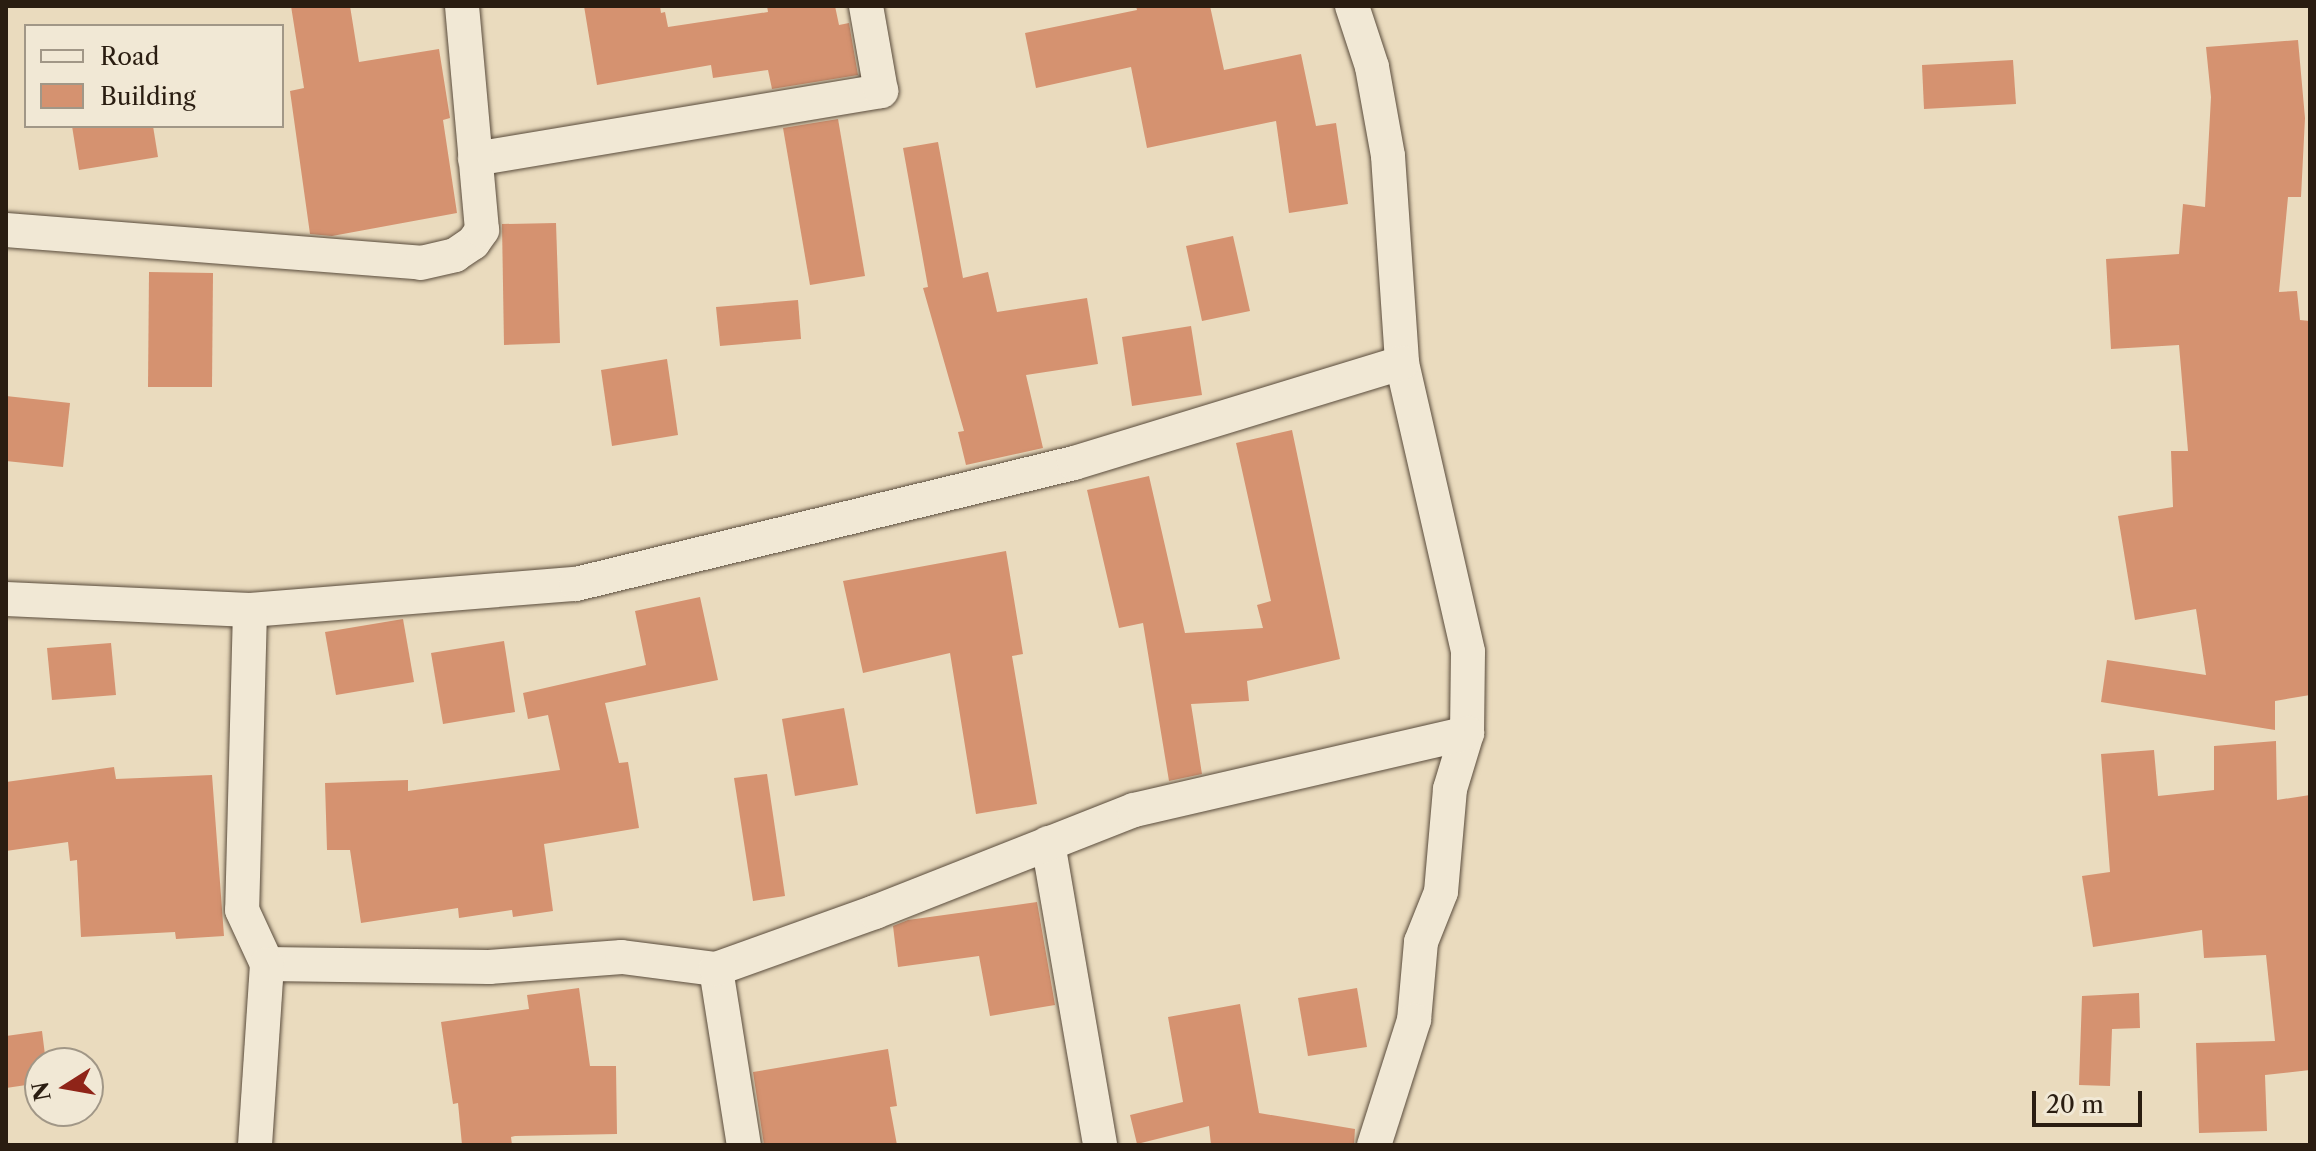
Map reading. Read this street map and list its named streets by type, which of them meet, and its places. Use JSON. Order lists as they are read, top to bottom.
{
  "legend": ["Road", "Building"],
  "scale_bar": "20 m",
  "north": "left"
}
